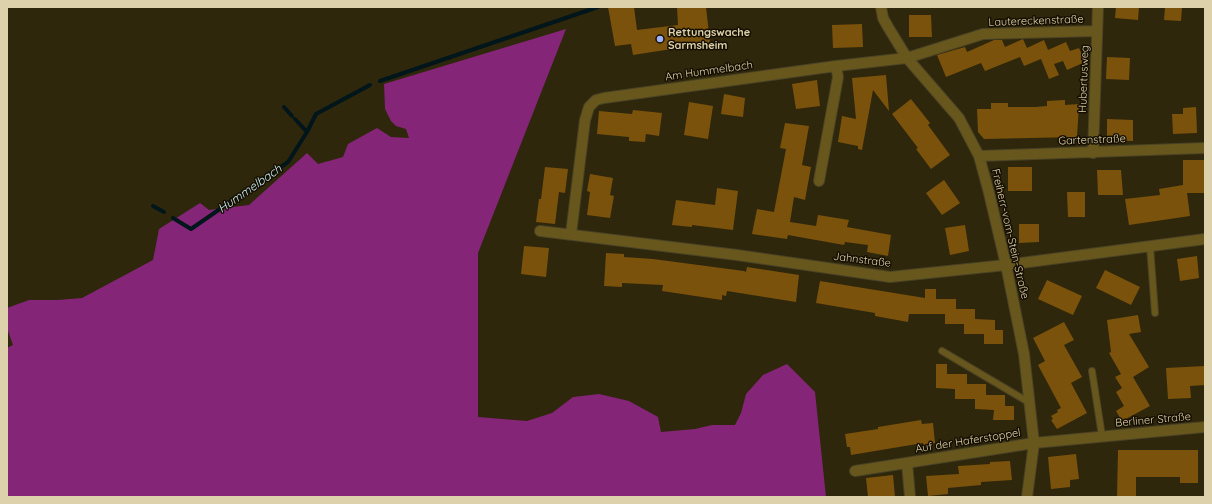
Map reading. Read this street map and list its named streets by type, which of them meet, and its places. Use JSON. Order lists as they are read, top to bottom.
{
  "streets": {
    "street": [
      "Lautereckenstraße",
      "Am Hummelbach",
      "Hubertusweg",
      "Gartenstraße",
      "Freiherr-vom-Stein-Straße",
      "Jahnstraße",
      "Berliner Straße",
      "Auf der Haferstoppel"
    ]
  },
  "crossings": [
    ["Lautereckenstraße", "Am Hummelbach"],
    ["Lautereckenstraße", "Hubertusweg"],
    ["Lautereckenstraße", "Freiherr-vom-Stein-Straße"],
    ["Am Hummelbach", "Freiherr-vom-Stein-Straße"],
    ["Am Hummelbach", "Jahnstraße"],
    ["Hubertusweg", "Gartenstraße"],
    ["Gartenstraße", "Freiherr-vom-Stein-Straße"],
    ["Freiherr-vom-Stein-Straße", "Jahnstraße"],
    ["Freiherr-vom-Stein-Straße", "Berliner Straße"],
    ["Freiherr-vom-Stein-Straße", "Auf der Haferstoppel"],
    ["Berliner Straße", "Auf der Haferstoppel"]
  ],
  "water": ["Hummelbach"],
  "places": ["Rettungswache Sarmsheim"]
}
